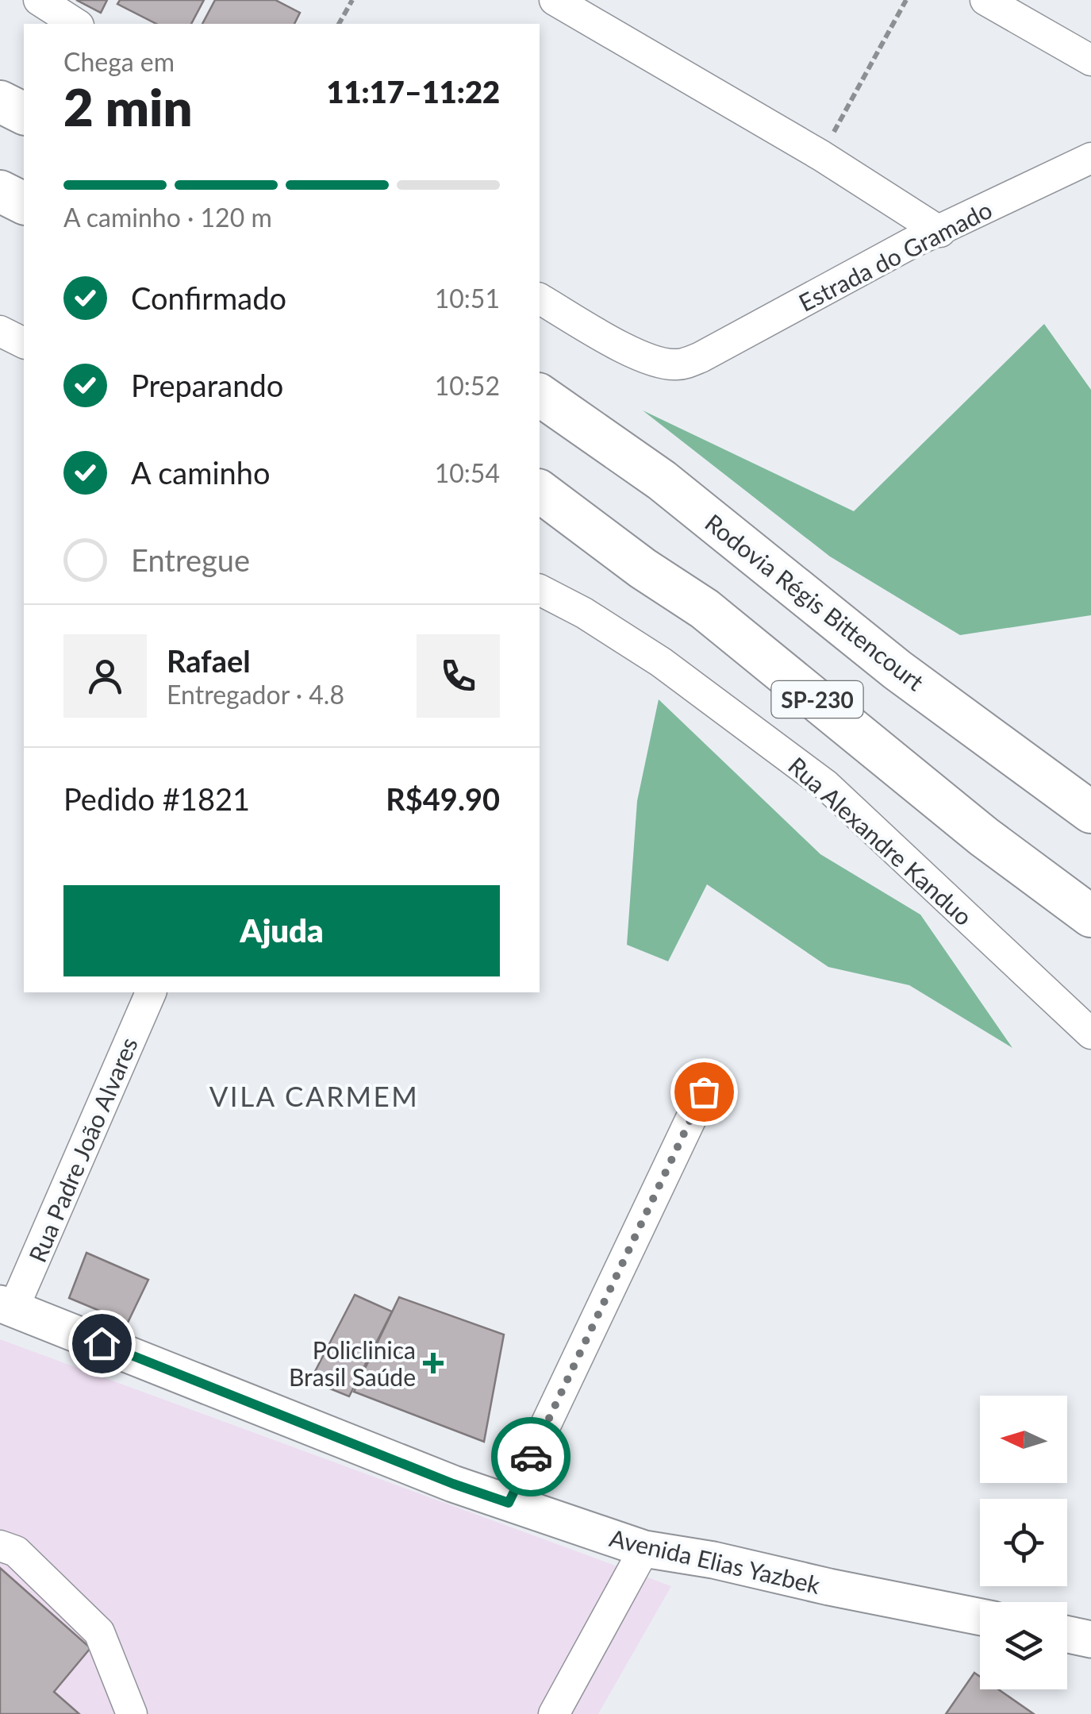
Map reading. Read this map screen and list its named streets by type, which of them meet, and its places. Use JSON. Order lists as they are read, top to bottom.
{
  "streets": {
    "highway": ["Rodovia Régis Bittencourt", "SP-230"],
    "main road": ["Avenida Elias Yazbek"],
    "street": ["Estrada do Gramado", "Rua Alexandre Kanduo", "Rua Padre João Alvares"]
  },
  "crossings": [
    ["Rua Padre João Alvares", "Avenida Elias Yazbek"]
  ],
  "districts": ["VILA CARMEM"],
  "places": {
    "health": ["Policlinica Brasil Saúde"]
  },
  "north": "left",
  "page": {
    "heading": ["2 min", "Chega em", "11:17–11:22"],
    "panel": [
      "Rafael",
      "Entregador · 4.8",
      "Pedido #1821",
      "R$49.90"
    ],
    "bar": "A caminho · 120 m",
    "list": [
      ["Confirmado", "10:51"],
      ["Preparando", "10:52"],
      ["A caminho", "10:54"],
      "Entregue"
    ],
    "buttons": "Ajuda"
  }
}
